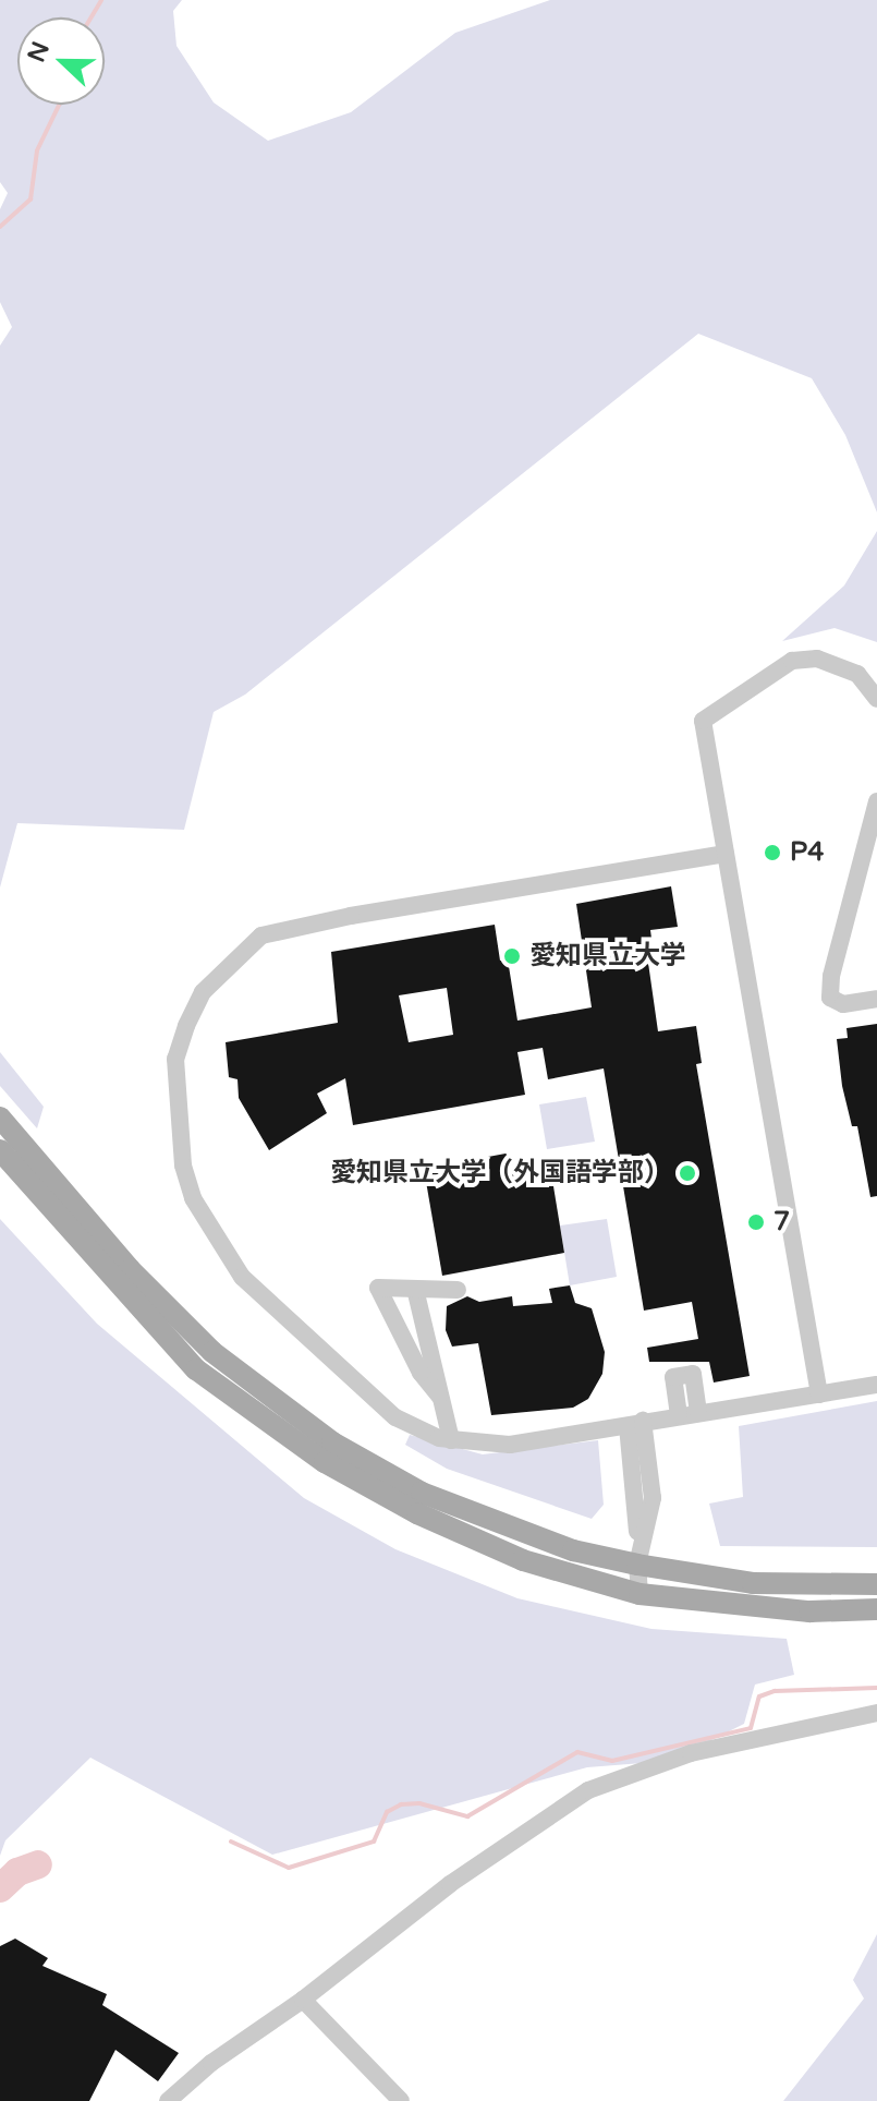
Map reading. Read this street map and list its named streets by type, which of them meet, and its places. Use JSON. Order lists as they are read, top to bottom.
{
  "places": [
    "P4",
    "愛知県立大学",
    "愛知県立大学（外国語学部）",
    "7"
  ],
  "north": "left"
}
